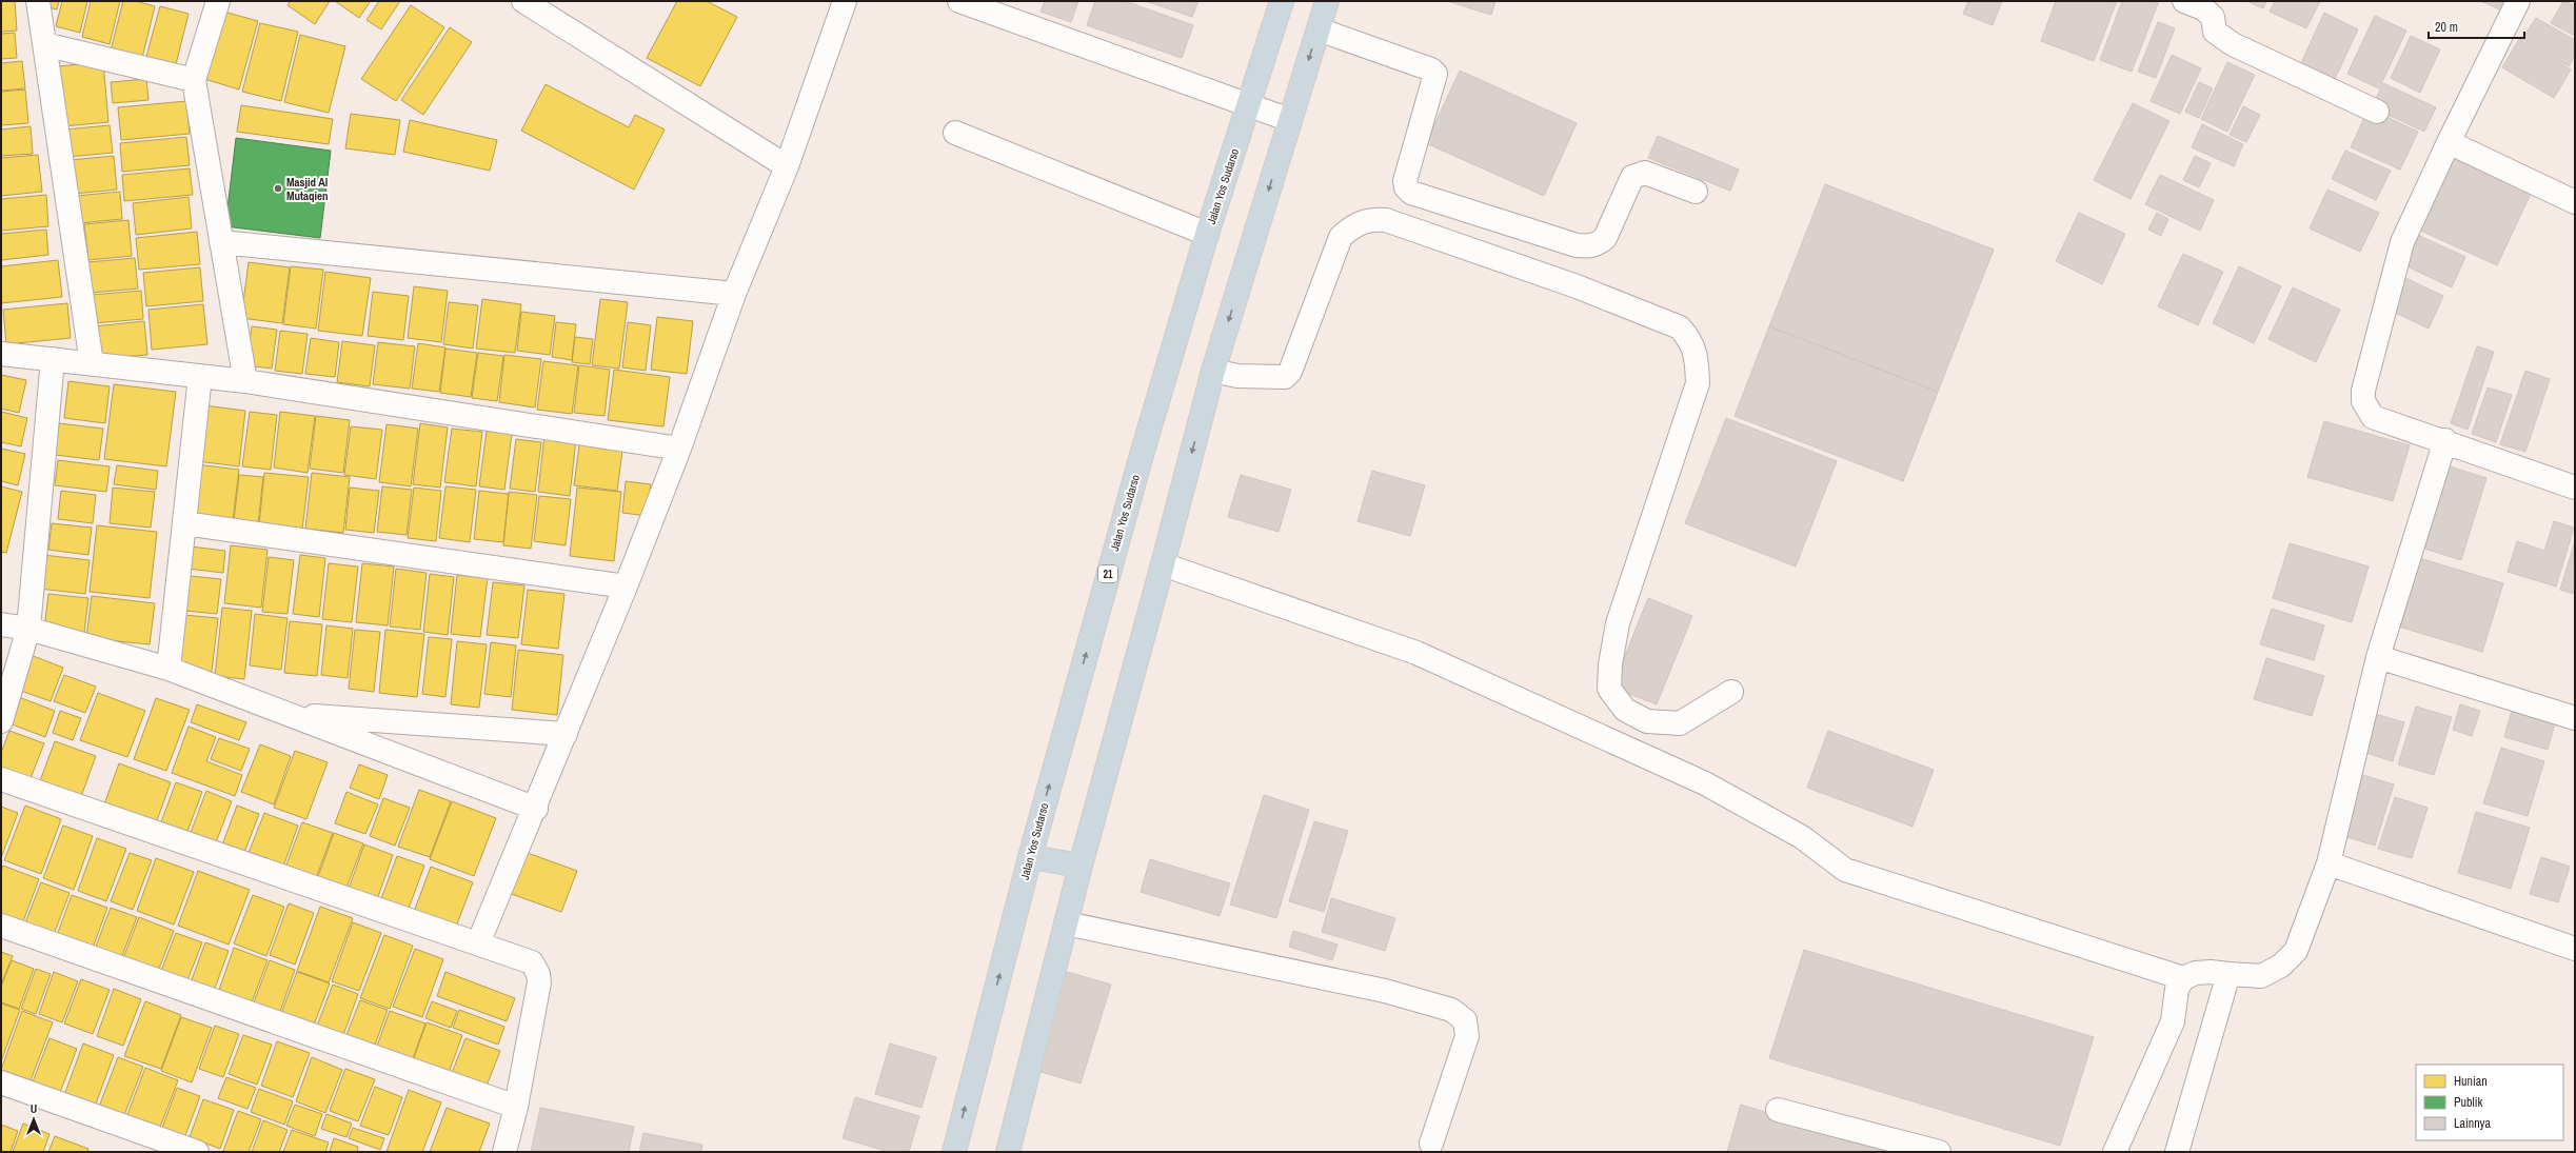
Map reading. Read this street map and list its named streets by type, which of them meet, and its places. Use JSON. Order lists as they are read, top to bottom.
{
  "streets": {
    "highway": ["Jalan Yos Sudarso", "21"]
  },
  "places": ["Masjid Al Mutaqien"],
  "legend": ["Hunian", "Publik", "Lainnya"],
  "scale_bar": "20 m",
  "north": "top"
}
